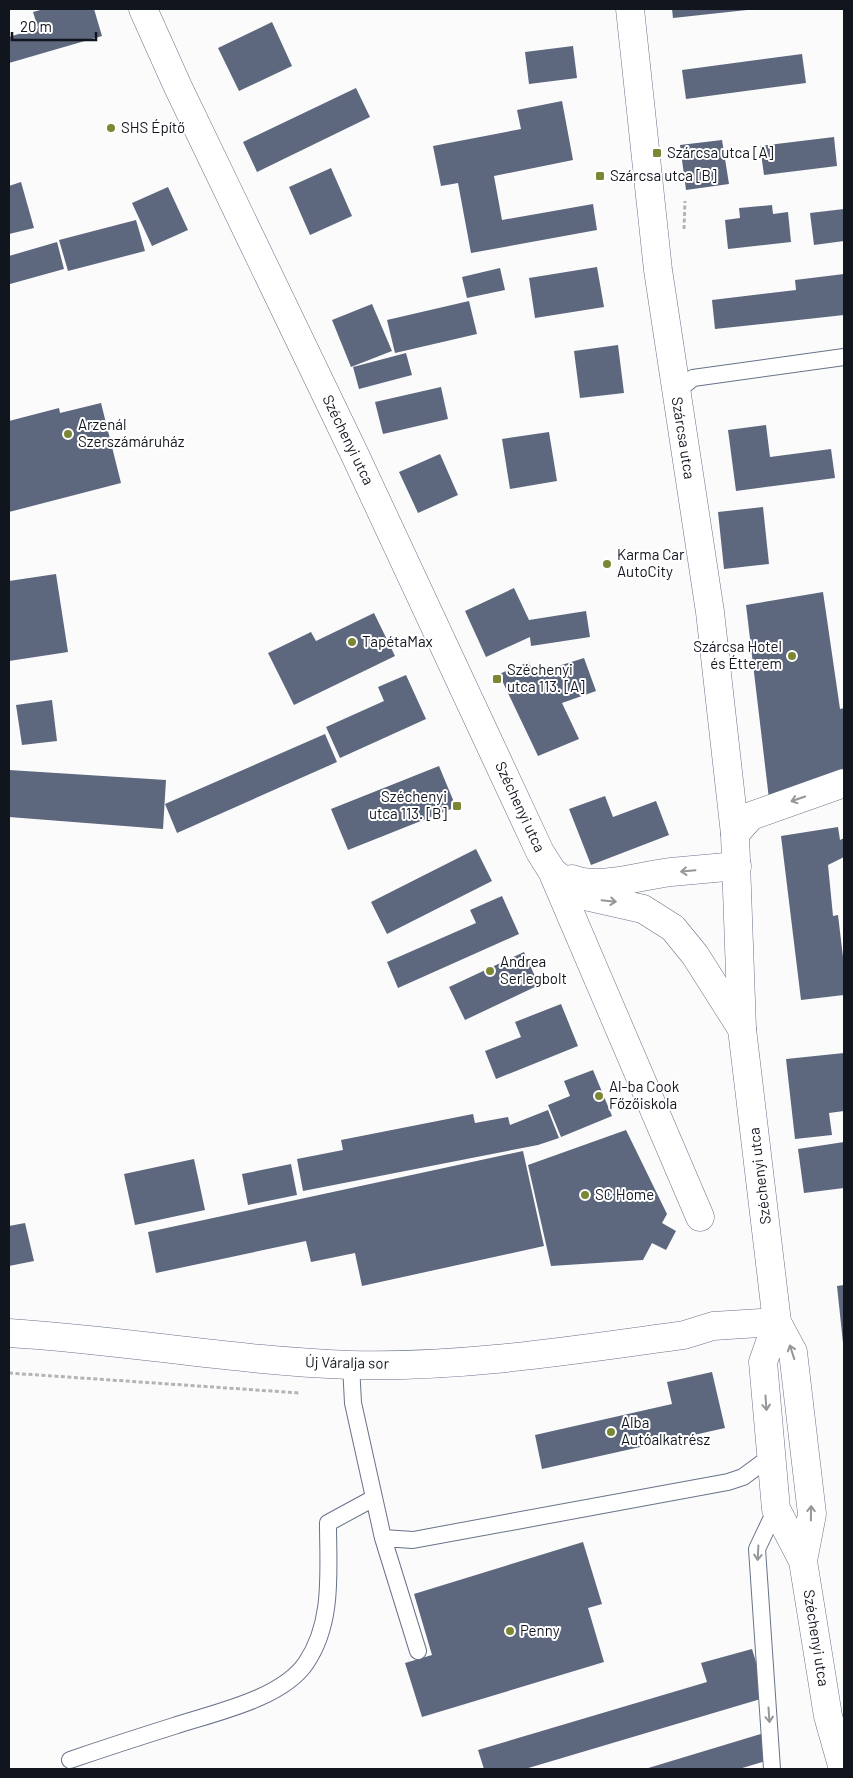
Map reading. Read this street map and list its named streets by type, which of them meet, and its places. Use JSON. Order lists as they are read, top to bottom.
{
  "streets": {
    "street": ["Szárcsa utca", "Széchenyi utca", "Új Váralja sor"]
  },
  "crossings": [
    ["Szárcsa utca", "Széchenyi utca"],
    ["Széchenyi utca", "Új Váralja sor"]
  ],
  "places": {
    "other": [
      "SHS Építő",
      "Arzenál Szerszámáruház",
      "Karma Car AutoCity",
      "TapétaMax",
      "Szárcsa Hotel és Étterem",
      "Andrea Serlegbolt",
      "Al-ba Cook Főzőiskola",
      "SC Home",
      "Alba Autóalkatrész",
      "Penny"
    ],
    "transit": [
      "Szárcsa utca [A]",
      "Szárcsa utca [B]",
      "Széchenyi utca 113. [A]",
      "Széchenyi utca 113. [B]"
    ]
  },
  "scale_bar": "20 m"
}
